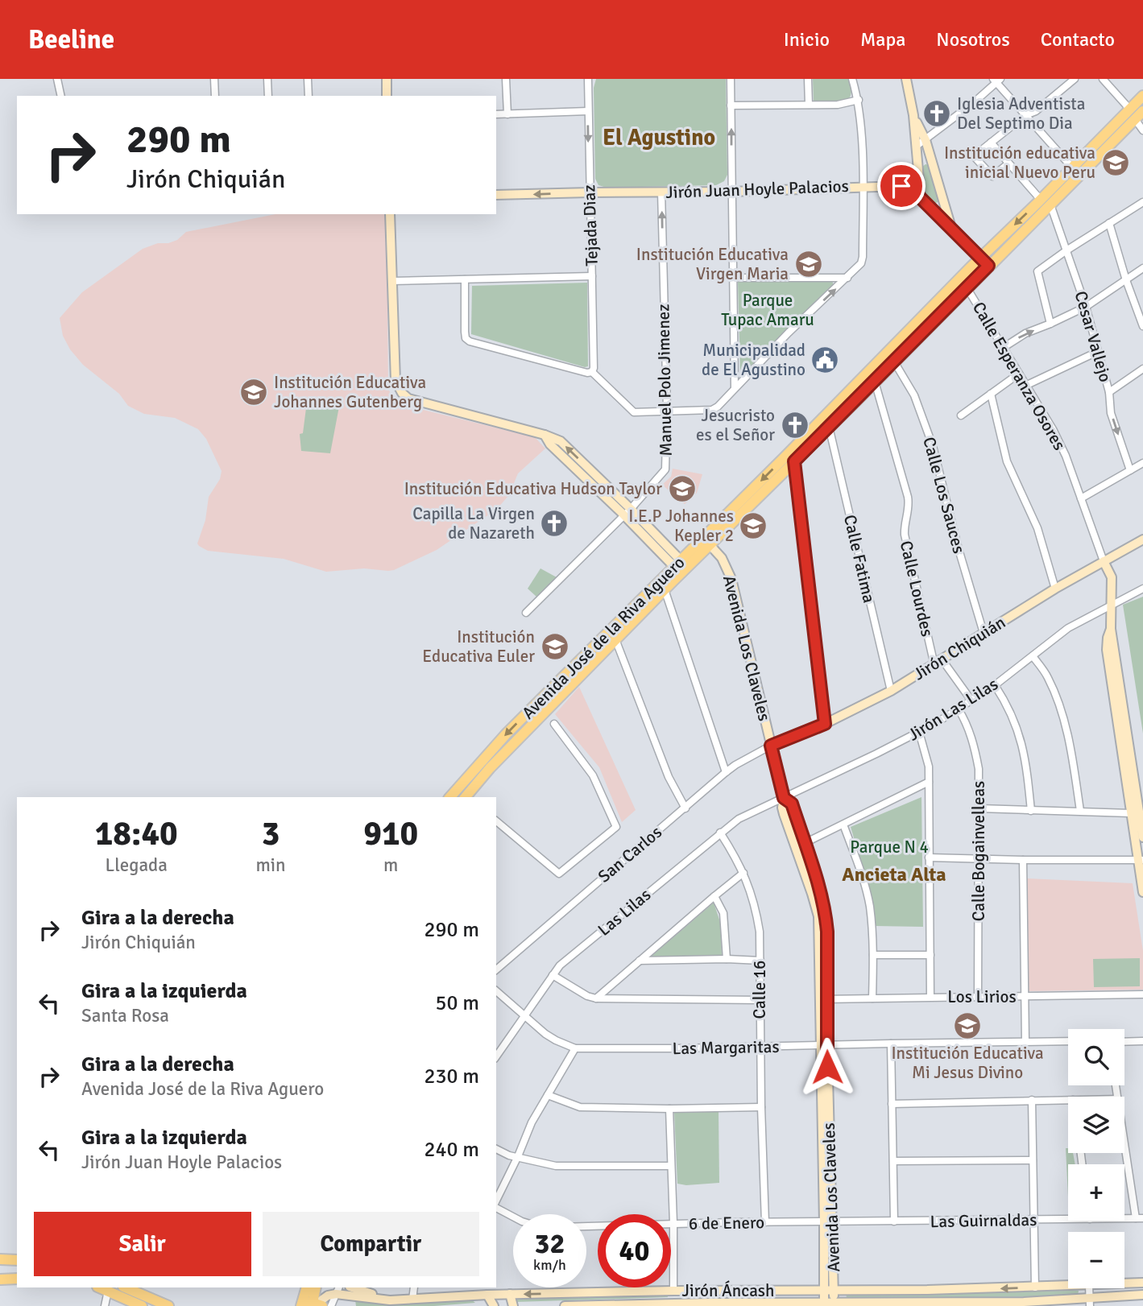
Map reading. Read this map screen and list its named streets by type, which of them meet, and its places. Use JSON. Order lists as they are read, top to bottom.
{
  "streets": {
    "main road": ["Avenida José de la Riva Aguero"],
    "street": [
      "Jirón Juan Hoyle Palacios",
      "Tejada Diaz",
      "Cesar Vallejo",
      "Calle Esperanza Osores",
      "Manuel Polo Jimenez",
      "Calle Los Sauces",
      "Calle Fatima",
      "Calle Lourdes",
      "Avenida Los Claveles",
      "Jirón Chiquián",
      "Jirón Las Lilas",
      "Calle Bogainvelleas",
      "San Carlos",
      "Las Lilas",
      "Calle 16",
      "Los Lirios",
      "Las Margaritas",
      "Las Guirnaldas",
      "6 de Enero",
      "Jirón Áncash"
    ]
  },
  "crossings": [
    ["Jirón Juan Hoyle Palacios", "Tejada Diaz"],
    ["Jirón Juan Hoyle Palacios", "Manuel Polo Jimenez"],
    ["Jirón Juan Hoyle Palacios", "Avenida José de la Riva Aguero"],
    ["Cesar Vallejo", "Avenida José de la Riva Aguero"],
    ["Calle Esperanza Osores", "Avenida José de la Riva Aguero"],
    ["Calle Esperanza Osores", "Jirón Chiquián"],
    ["Calle Los Sauces", "Avenida José de la Riva Aguero"],
    ["Calle Los Sauces", "Jirón Chiquián"],
    ["Calle Fatima", "Avenida José de la Riva Aguero"],
    ["Calle Fatima", "Jirón Chiquián"],
    ["Calle Lourdes", "Avenida José de la Riva Aguero"],
    ["Calle Lourdes", "Jirón Chiquián"],
    ["Calle Lourdes", "Jirón Las Lilas"],
    ["Avenida José de la Riva Aguero", "Avenida Los Claveles"],
    ["Avenida Los Claveles", "Jirón Chiquián"],
    ["Avenida Los Claveles", "Jirón Las Lilas"],
    ["Avenida Los Claveles", "San Carlos"],
    ["Avenida Los Claveles", "Las Lilas"],
    ["Avenida Los Claveles", "Los Lirios"],
    ["Avenida Los Claveles", "Las Margaritas"],
    ["Avenida Los Claveles", "Las Guirnaldas"],
    ["Avenida Los Claveles", "6 de Enero"],
    ["Avenida Los Claveles", "Jirón Áncash"],
    ["Jirón Chiquián", "San Carlos"],
    ["Jirón Las Lilas", "Calle Bogainvelleas"],
    ["Jirón Las Lilas", "Las Lilas"],
    ["Calle Bogainvelleas", "Los Lirios"],
    ["Las Lilas", "Calle 16"],
    ["Las Lilas", "Las Margaritas"],
    ["Calle 16", "Las Margaritas"],
    ["Calle 16", "6 de Enero"],
    ["Las Guirnaldas", "6 de Enero"]
  ],
  "one_way": ["Manuel Polo Jimenez"],
  "districts": ["El Agustino", "Ancieta Alta"],
  "parks": ["Parque Tupac Amaru", "Parque N 4"],
  "places": {
    "church": ["Iglesia Adventista Del Septimo Dia", "Jesucristo es el Señor", "Capilla La Virgen de Nazareth"],
    "school or university": [
      "Institución educativa inicial Nuevo Peru",
      "Institución Educativa Virgen Maria",
      "Institución Educativa Johannes Gutenberg",
      "Institución Educativa Hudson Taylor",
      "I.E.P Johannes Kepler 2",
      "Institución Educativa Euler",
      "Institución Educativa Mi Jesus Divino"
    ],
    "public building": ["Municipalidad de El Agustino"]
  },
  "page": {
    "header": "Beeline",
    "nav": [
      "Inicio",
      "Mapa",
      "Nosotros",
      "Contacto"
    ],
    "turn": ["290 m", "Jirón Chiquián"],
    "eta": [
      "18:40",
      "Llegada",
      "3",
      "min",
      "910",
      "m"
    ],
    "list": [
      {
        "name": "Gira a la derecha",
        "note": "Jirón Chiquián",
        "value": "290 m"
      },
      {
        "name": "Gira a la izquierda",
        "note": "Santa Rosa",
        "value": "50 m"
      },
      {
        "name": "Gira a la derecha",
        "note": "Avenida José de la Riva Aguero",
        "value": "230 m"
      },
      {
        "name": "Gira a la izquierda",
        "note": "Jirón Juan Hoyle Palacios",
        "value": "240 m"
      }
    ],
    "map_buttons": ["+", "−"],
    "buttons": ["Salir", "Compartir"],
    "speed": "32 km/h",
    "limit": "40"
  }
}
